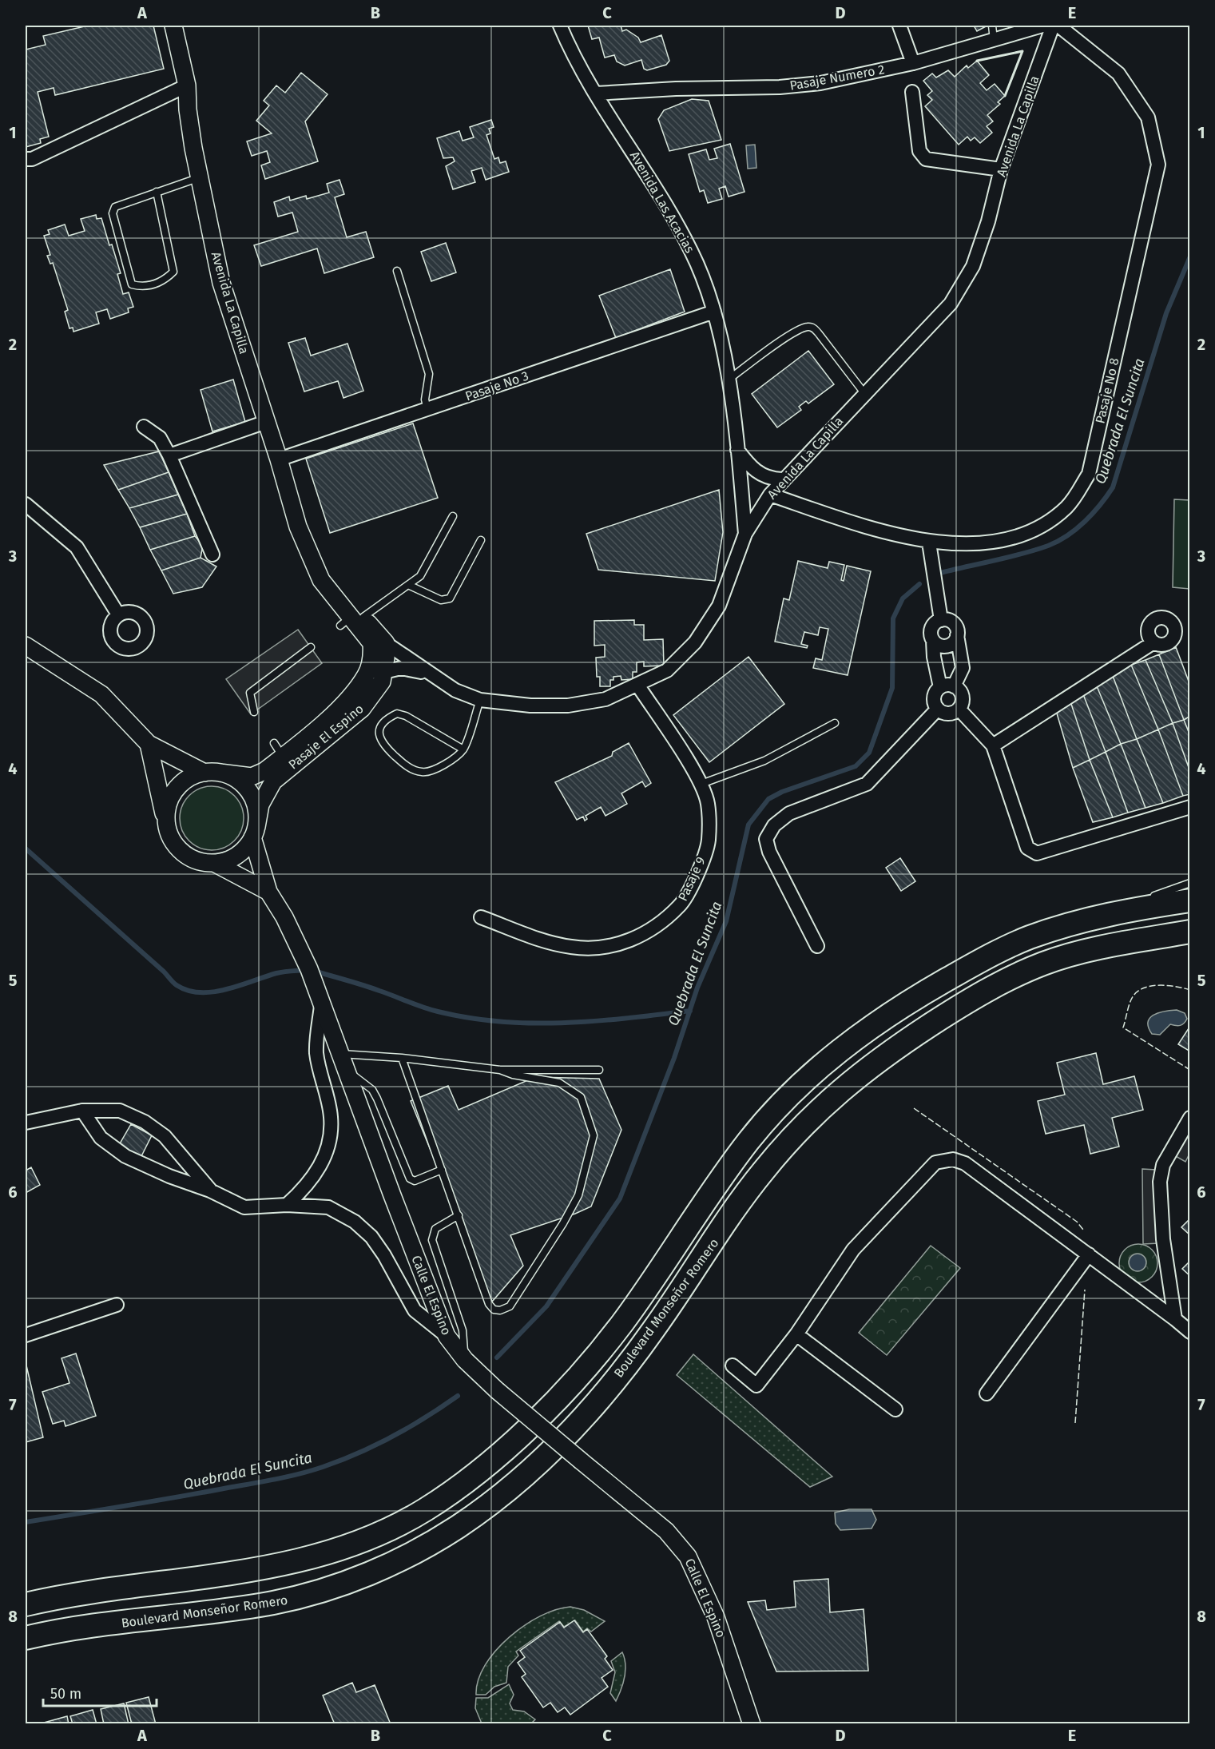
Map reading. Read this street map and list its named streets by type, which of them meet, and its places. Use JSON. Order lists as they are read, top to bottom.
{
  "streets": {
    "highway": ["Boulevard Monseñor Romero"],
    "street": [
      "Pasaje Numero 2",
      "Avenida La Capilla",
      "Avenida Las Acacias",
      "Pasaje No 3",
      "Pasaje No 8",
      "Pasaje El Espino",
      "Pasaje 9",
      "Calle El Espino"
    ]
  },
  "crossings": [
    ["Pasaje Numero 2", "Avenida Las Acacias"],
    ["Avenida La Capilla", "Avenida Las Acacias"],
    ["Avenida La Capilla", "Pasaje No 3"],
    ["Avenida La Capilla", "Pasaje No 8"],
    ["Avenida La Capilla", "Pasaje El Espino"],
    ["Avenida La Capilla", "Pasaje 9"],
    ["Avenida Las Acacias", "Pasaje No 3"],
    ["Pasaje El Espino", "Calle El Espino"]
  ],
  "water": ["Quebrada El Suncita"],
  "scale_bar": "50 m",
  "grid": {
    "columns": [
      "A",
      "B",
      "C",
      "D",
      "E"
    ],
    "rows": [
      "1",
      "2",
      "3",
      "4",
      "5",
      "6",
      "7",
      "8"
    ]
  }
}
